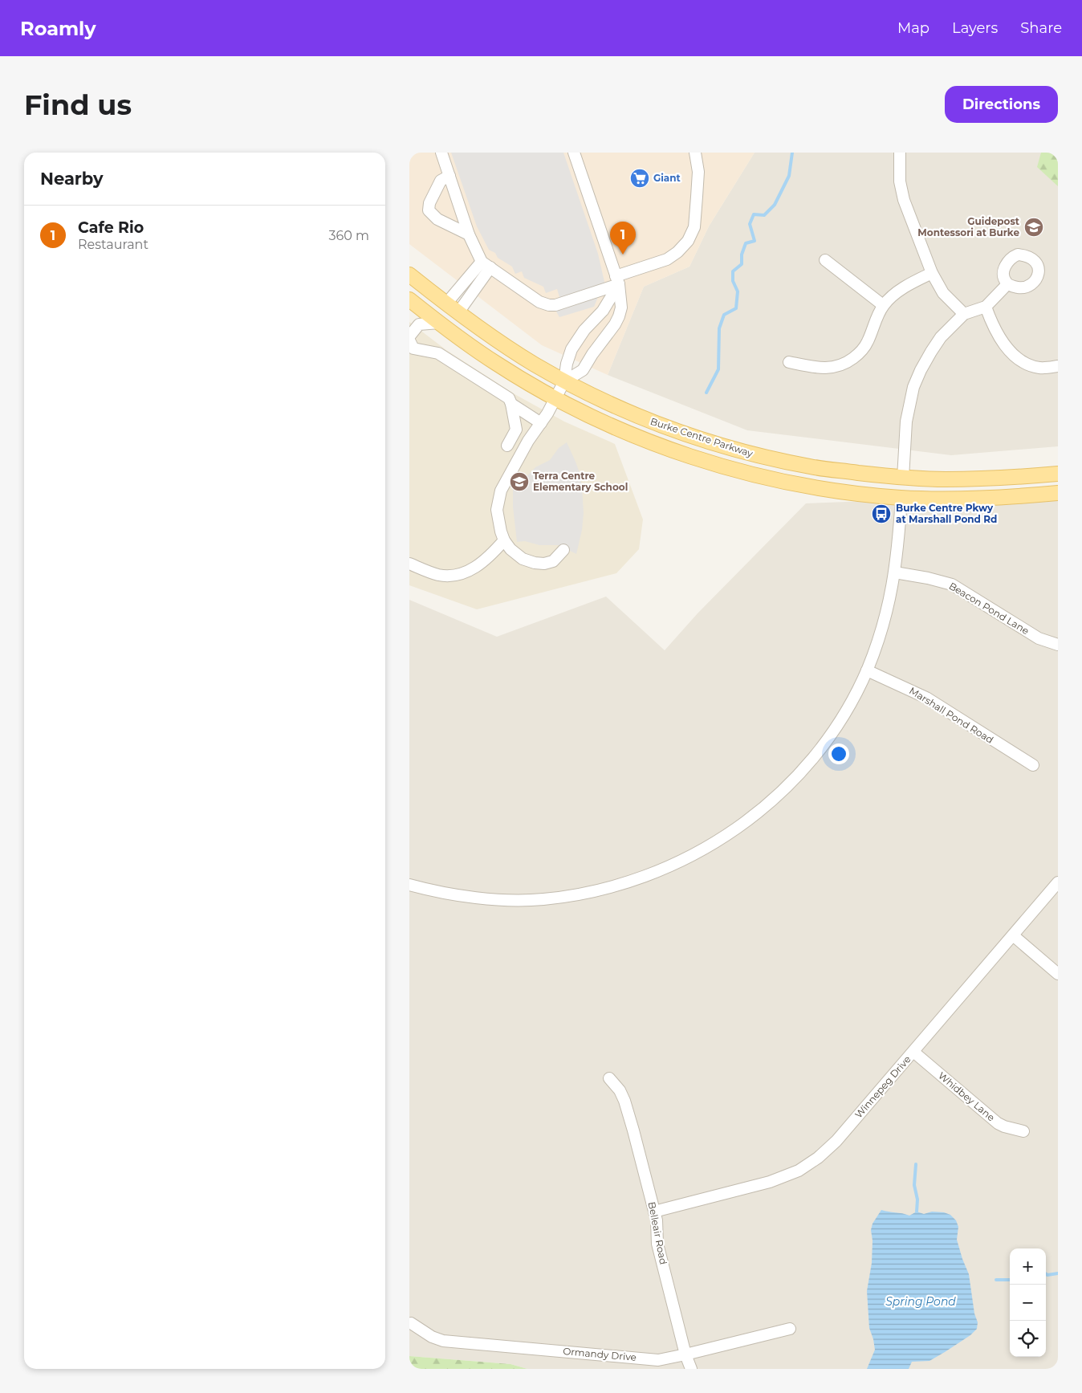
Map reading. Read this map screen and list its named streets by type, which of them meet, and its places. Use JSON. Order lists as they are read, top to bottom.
{
  "streets": {
    "main road": ["Burke Centre Parkway"],
    "street": [
      "Beacon Pond Lane",
      "Marshall Pond Road",
      "Winnepeg Drive",
      "Whidbey Lane",
      "Belleair Road",
      "Ormandy Drive"
    ]
  },
  "crossings": [
    ["Winnepeg Drive", "Whidbey Lane"],
    ["Winnepeg Drive", "Belleair Road"],
    ["Belleair Road", "Ormandy Drive"]
  ],
  "water": ["Spring Pond"],
  "places": {
    "supermarket": ["Giant"],
    "school or university": ["Guidepost Montessori at Burke", "Terra Centre Elementary School"],
    "bus stop": ["Burke Centre Pkwy at Marshall Pond Rd"]
  },
  "page": {
    "header": "Roamly",
    "nav": ["Map", "Layers", "Share"],
    "buttons": "Directions",
    "title": "Find us",
    "heading": "Nearby",
    "list": [
      {
        "mark": "1",
        "name": "Cafe Rio",
        "note": "Restaurant",
        "value": "360 m"
      }
    ],
    "pins": "1",
    "map_buttons": ["+", "−"]
  }
}
